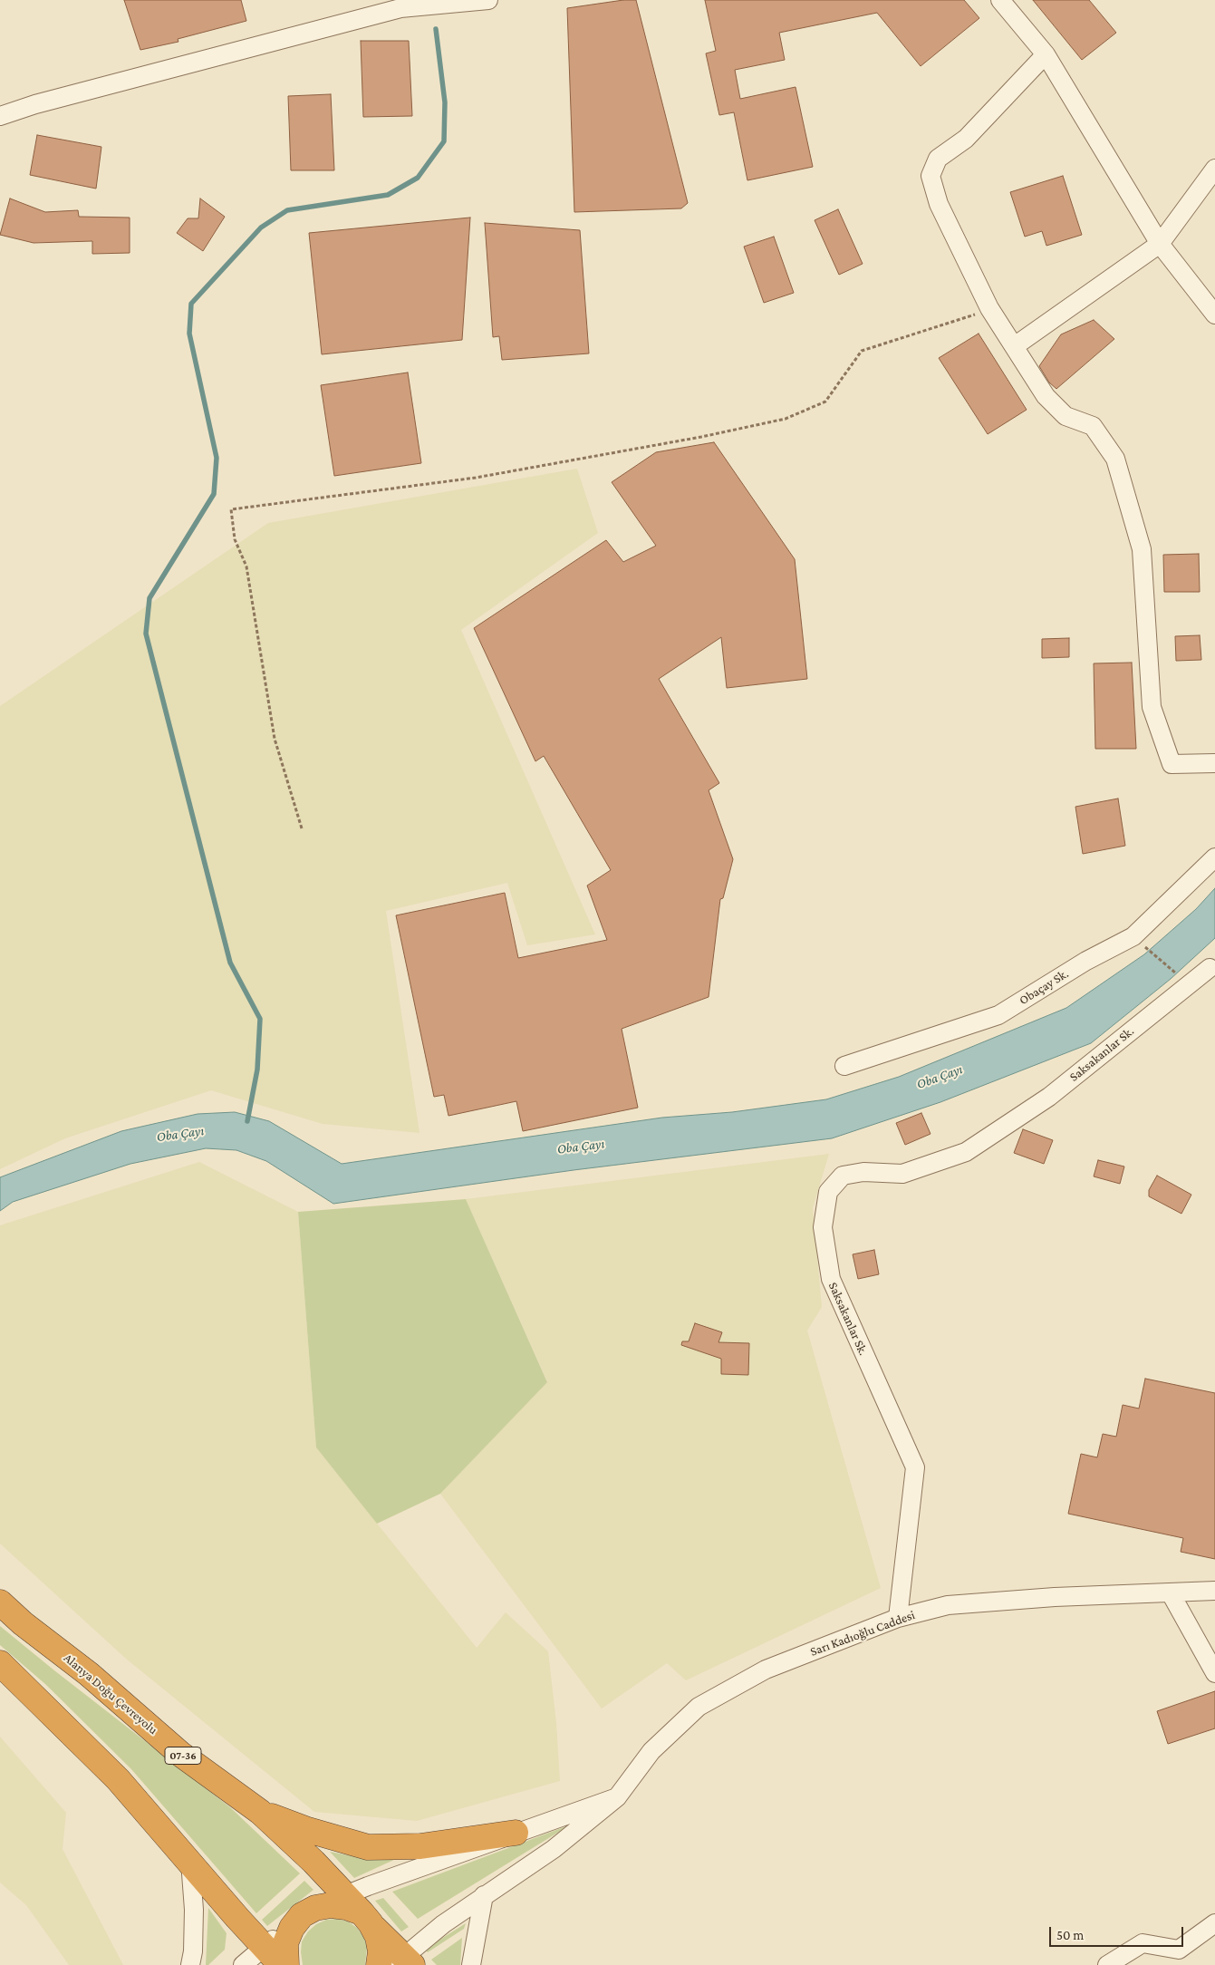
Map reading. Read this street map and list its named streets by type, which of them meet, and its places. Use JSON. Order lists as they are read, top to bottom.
{
  "streets": {
    "highway": ["Alanya Doğu Çevreyolu", "07-36"],
    "street": ["Obaçay Sk.", "Saksakanlar Sk.", "Sarı Kadıoğlu Caddesi"]
  },
  "crossings": [
    ["Saksakanlar Sk.", "Sarı Kadıoğlu Caddesi"],
    ["Sarı Kadıoğlu Caddesi", "Alanya Doğu Çevreyolu"],
    ["Alanya Doğu Çevreyolu", "07-36"]
  ],
  "water": ["Oba Çayı"],
  "scale_bar": "50 m"
}
